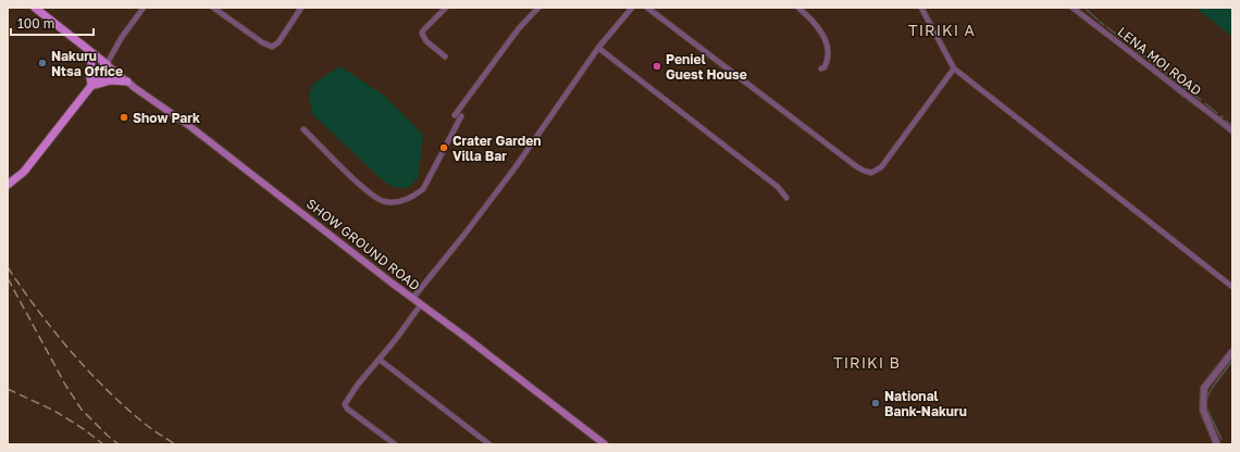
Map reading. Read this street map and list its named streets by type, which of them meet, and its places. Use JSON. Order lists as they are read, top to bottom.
{
  "streets": {
    "main road": ["SHOW GROUND ROAD"],
    "street": ["LENA MOI ROAD"]
  },
  "districts": ["TIRIKI A", "TIRIKI B"],
  "places": [
    "Nakuru Ntsa Office",
    "Peniel Guest House",
    "Show Park",
    "Crater Garden Villa Bar",
    "National Bank-Nakuru"
  ],
  "scale_bar": "100 m"
}
